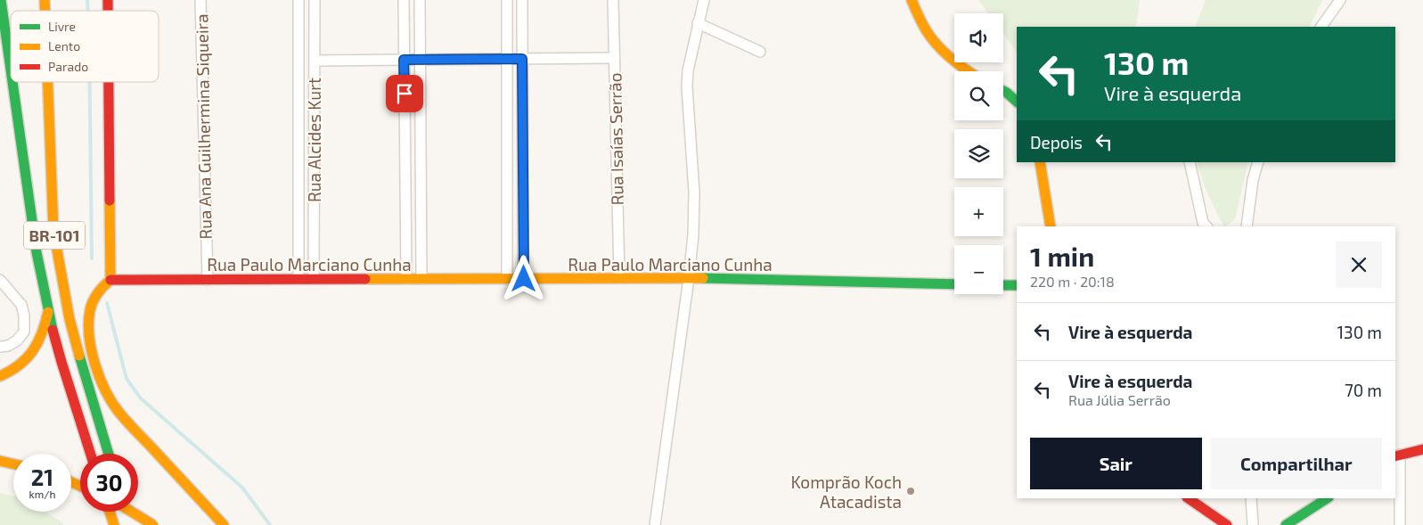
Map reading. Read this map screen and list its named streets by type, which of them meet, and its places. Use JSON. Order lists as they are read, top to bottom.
{
  "streets": {
    "main road": ["BR-101", "Rua Paulo Marciano Cunha"],
    "street": ["Rua Ana Guilhermina Siqueira", "Rua Isaías Serrão", "Rua Alcides Kurt"]
  },
  "crossings": [
    ["Rua Ana Guilhermina Siqueira", "Rua Paulo Marciano Cunha"],
    ["Rua Isaías Serrão", "Rua Paulo Marciano Cunha"],
    ["Rua Alcides Kurt", "Rua Paulo Marciano Cunha"]
  ],
  "places": ["Komprão Koch Atacadista"],
  "legend": ["Livre", "Lento", "Parado"],
  "page": {
    "map_buttons": ["+", "−"],
    "turn": ["130 m", "Vire à esquerda"],
    "then": "Depois",
    "heading": ["1 min", "220 m · 20:18"],
    "list": [
      {
        "name": "Vire à esquerda",
        "value": "130 m"
      },
      {
        "name": "Vire à esquerda",
        "note": "Rua Júlia Serrão",
        "value": "70 m"
      }
    ],
    "buttons": ["Sair", "Compartilhar"],
    "speed": "21 km/h",
    "limit": "30"
  }
}
